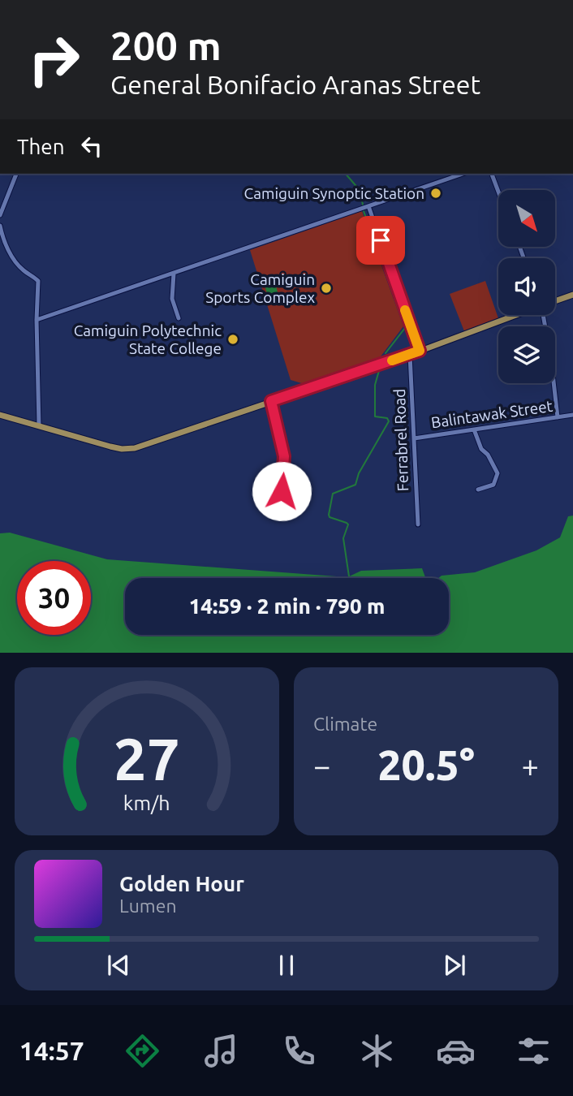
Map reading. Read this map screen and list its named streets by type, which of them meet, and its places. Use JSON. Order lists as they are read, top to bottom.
{
  "streets": {
    "street": ["Balintawak Street", "Ferrabrel Road"]
  },
  "crossings": [
    ["Balintawak Street", "Ferrabrel Road"]
  ],
  "places": ["Camiguin Synoptic Station", "Camiguin Sports Complex", "Camiguin Polytechnic State College"],
  "north": "bottom right",
  "page": {
    "turn": ["200 m", "General Bonifacio Aranas Street"],
    "then": "Then",
    "limit": "30",
    "trip": "14:59 · 2 min · 790 m",
    "tile": "Climate",
    "heat": ["−", "20.5°", "+"],
    "song": ["Golden Hour", "Lumen"],
    "tabs": "14:57",
    "gauge": ["27", "km/h"]
  }
}
